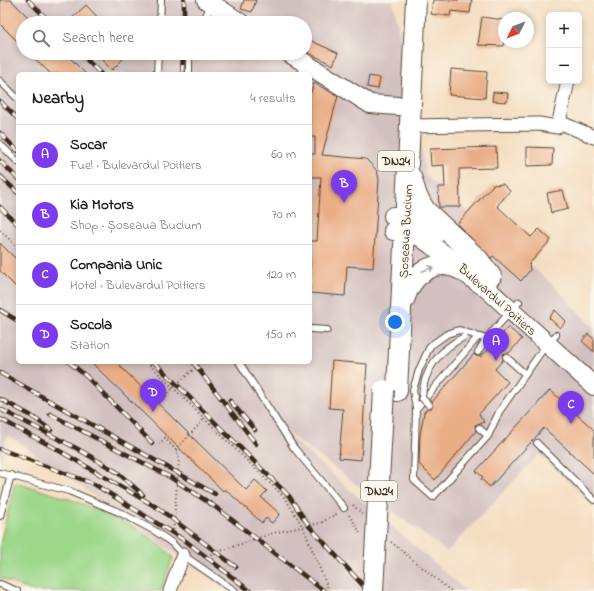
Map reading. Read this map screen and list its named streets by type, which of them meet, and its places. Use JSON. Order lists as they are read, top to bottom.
{
  "streets": {
    "main road": ["DN24", "Șoseaua Bucium", "Bulevardul Poitiers"]
  },
  "crossings": [
    ["DN24", "Șoseaua Bucium"],
    ["Șoseaua Bucium", "Bulevardul Poitiers"]
  ],
  "north": "bottom left",
  "page": {
    "map_buttons": ["+", "−"],
    "search": "Search here",
    "heading": ["Nearby", "4 results"],
    "list": [
      {
        "mark": "A",
        "name": "Socar",
        "note": "Fuel · Bulevardul Poitiers",
        "value": "60 m"
      },
      {
        "mark": "B",
        "name": "Kia Motors",
        "note": "Shop · Șoseaua Bucium",
        "value": "70 m"
      },
      {
        "mark": "C",
        "name": "Compania Unic",
        "note": "Hotel · Bulevardul Poitiers",
        "value": "120 m"
      },
      {
        "mark": "D",
        "name": "Socola",
        "note": "Station",
        "value": "150 m"
      }
    ],
    "pins": [
      "B",
      "A",
      "D",
      "C"
    ]
  }
}
